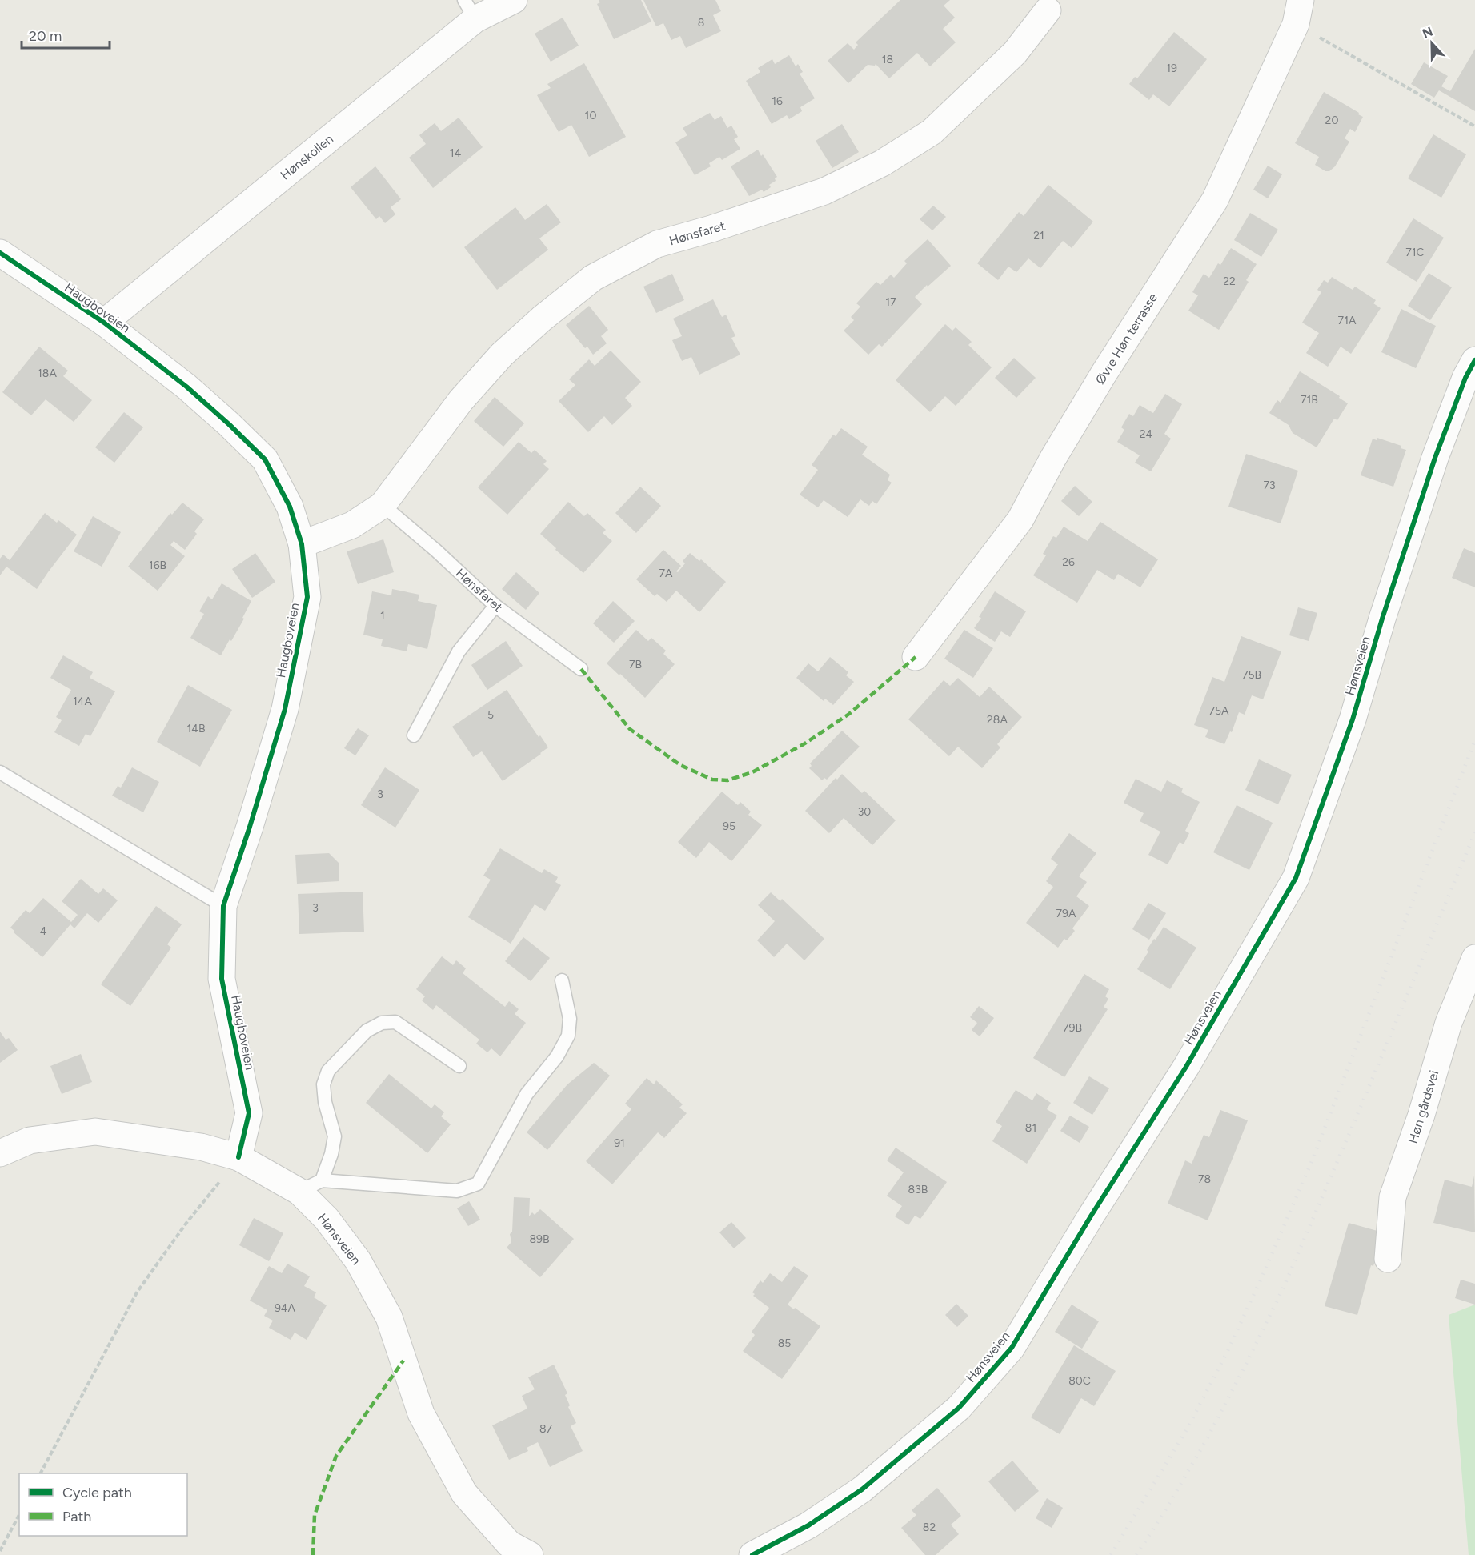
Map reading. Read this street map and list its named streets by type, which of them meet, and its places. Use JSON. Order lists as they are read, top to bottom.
{
  "streets": {
    "street": [
      "Hønskollen",
      "Hønsfaret",
      "Haugboveien",
      "Øvre Høn terrasse",
      "Hønsveien",
      "Høn gårdsvei"
    ]
  },
  "crossings": [
    ["Hønskollen", "Haugboveien"],
    ["Hønsfaret", "Haugboveien"],
    ["Haugboveien", "Hønsveien"]
  ],
  "house_numbers": [
    "8",
    "18",
    "19",
    "16",
    "10",
    "20",
    "14",
    "21",
    "71C",
    "22",
    "17",
    "71A",
    "18A",
    "71B",
    "24",
    "73",
    "26",
    "16B",
    "7A",
    "1",
    "7B",
    "75B",
    "14A",
    "75A",
    "5",
    "28A",
    "14B",
    "3",
    "30",
    "95",
    "3",
    "79A",
    "4",
    "79B",
    "81",
    "91",
    "78",
    "83B",
    "89B",
    "94A",
    "85",
    "80C",
    "87",
    "82"
  ],
  "legend": ["Cycle path", "Path"],
  "scale_bar": "20 m",
  "north": "top"
}
